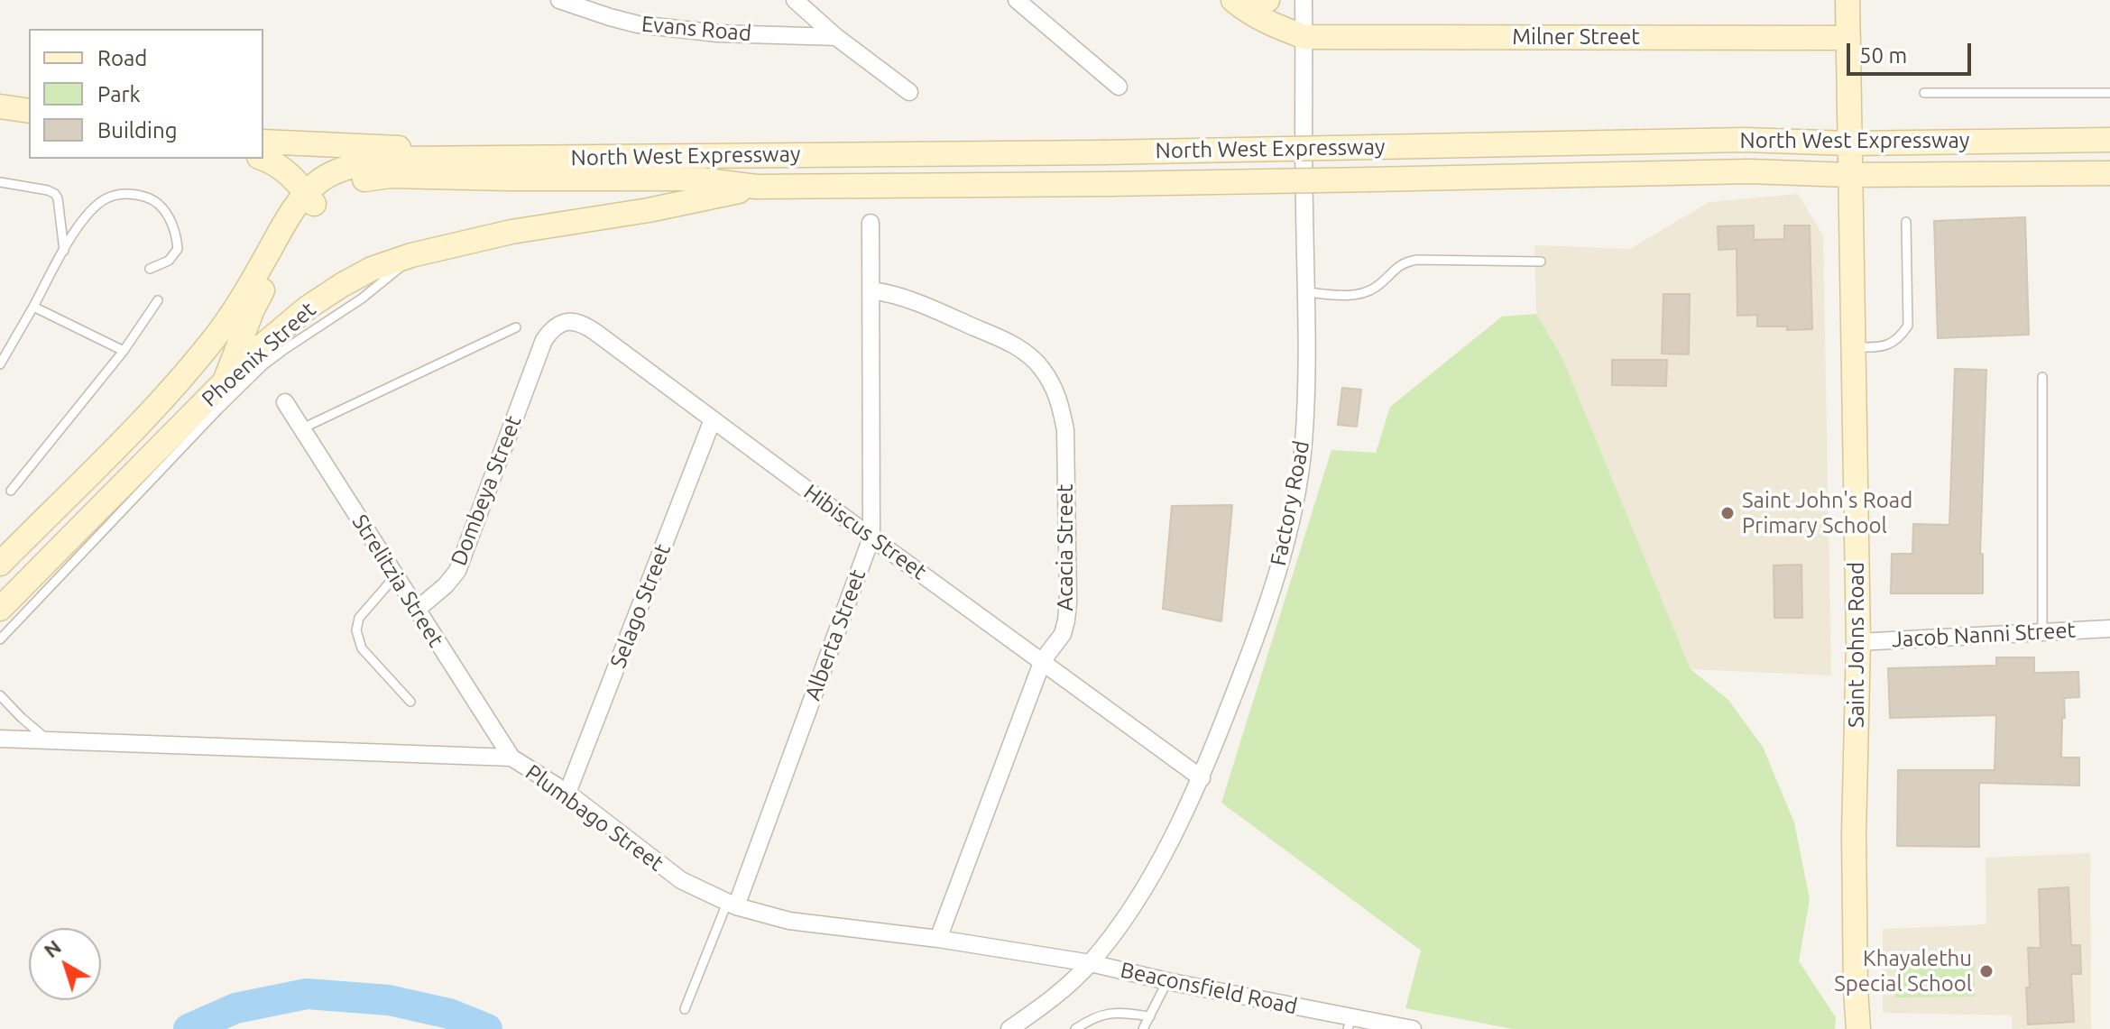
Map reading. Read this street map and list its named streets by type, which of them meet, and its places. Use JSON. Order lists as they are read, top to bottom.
{
  "streets": {
    "main road": [
      "Milner Street",
      "North West Expressway",
      "Phoenix Street",
      "Saint Johns Road"
    ],
    "street": [
      "Evans Road",
      "Dombeya Street",
      "Factory Road",
      "Hibiscus Street",
      "Acacia Street",
      "Strelitzia Street",
      "Selago Street",
      "Alberta Street",
      "Jacob Nanni Street",
      "Plumbago Street",
      "Beaconsfield Road"
    ]
  },
  "crossings": [
    ["Milner Street", "Factory Road"],
    ["Milner Street", "Saint Johns Road"],
    ["North West Expressway", "Phoenix Street"],
    ["North West Expressway", "Saint Johns Road"],
    ["Dombeya Street", "Hibiscus Street"],
    ["Dombeya Street", "Strelitzia Street"],
    ["Factory Road", "Hibiscus Street"],
    ["Factory Road", "Plumbago Street"],
    ["Factory Road", "Beaconsfield Road"],
    ["Hibiscus Street", "Acacia Street"],
    ["Hibiscus Street", "Selago Street"],
    ["Hibiscus Street", "Alberta Street"],
    ["Acacia Street", "Alberta Street"],
    ["Acacia Street", "Plumbago Street"],
    ["Strelitzia Street", "Plumbago Street"],
    ["Selago Street", "Plumbago Street"],
    ["Alberta Street", "Plumbago Street"],
    ["Jacob Nanni Street", "Saint Johns Road"],
    ["Plumbago Street", "Beaconsfield Road"]
  ],
  "places": ["Saint John's Road Primary School", "Khayalethu Special School"],
  "legend": ["Road", "Park", "Building"],
  "scale_bar": "50 m",
  "north": "top left"
}
